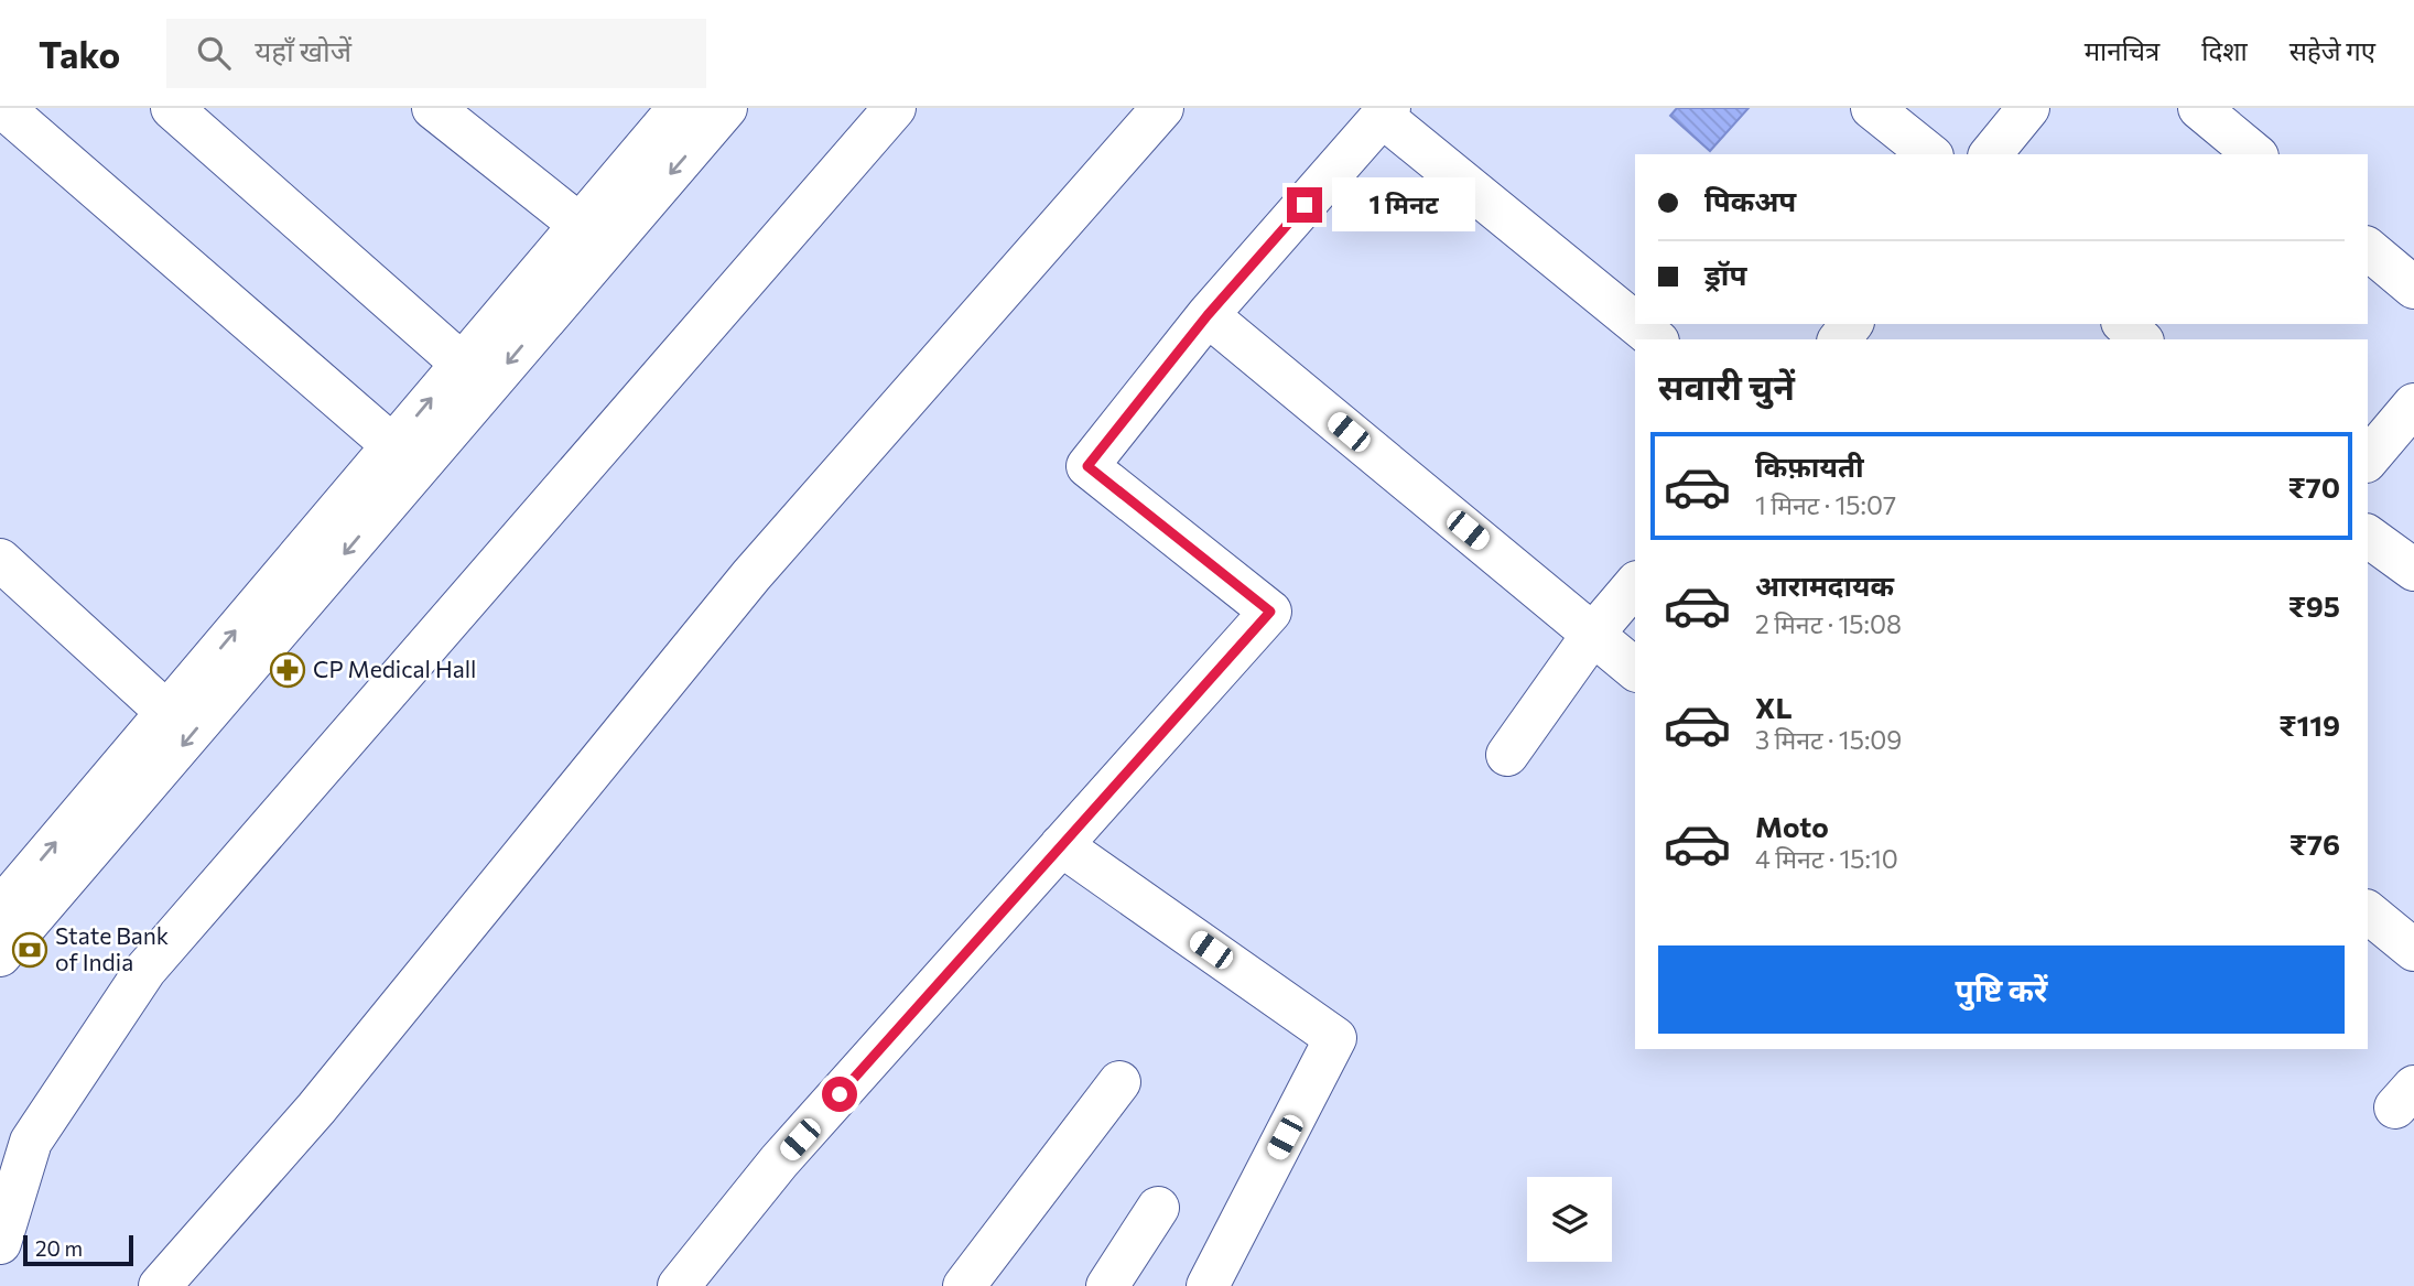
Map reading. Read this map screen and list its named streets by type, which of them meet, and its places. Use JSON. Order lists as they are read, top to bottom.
{
  "places": {
    "pharmacy": ["CP Medical Hall"],
    "bank": ["State Bank of India"]
  },
  "scale_bar": "20 m",
  "page": {
    "header": "Tako",
    "search": "यहाँ खोजें",
    "nav": ["मानचित्र", "दिशा", "सहेजे गए"],
    "banner": ["पिकअप", "ड्रॉप"],
    "bubble": "1 मिनट",
    "heading": "सवारी चुनें",
    "list": [
      {
        "name": "किफ़ायती",
        "note": "1 मिनट · 15:07",
        "value": "₹70"
      },
      {
        "name": "आरामदायक",
        "note": "2 मिनट · 15:08",
        "value": "₹95"
      },
      {
        "name": "XL",
        "note": "3 मिनट · 15:09",
        "value": "₹119"
      },
      {
        "name": "Moto",
        "note": "4 मिनट · 15:10",
        "value": "₹76"
      }
    ],
    "buttons": "पुष्टि करें",
    "scale": "20 m"
  }
}
